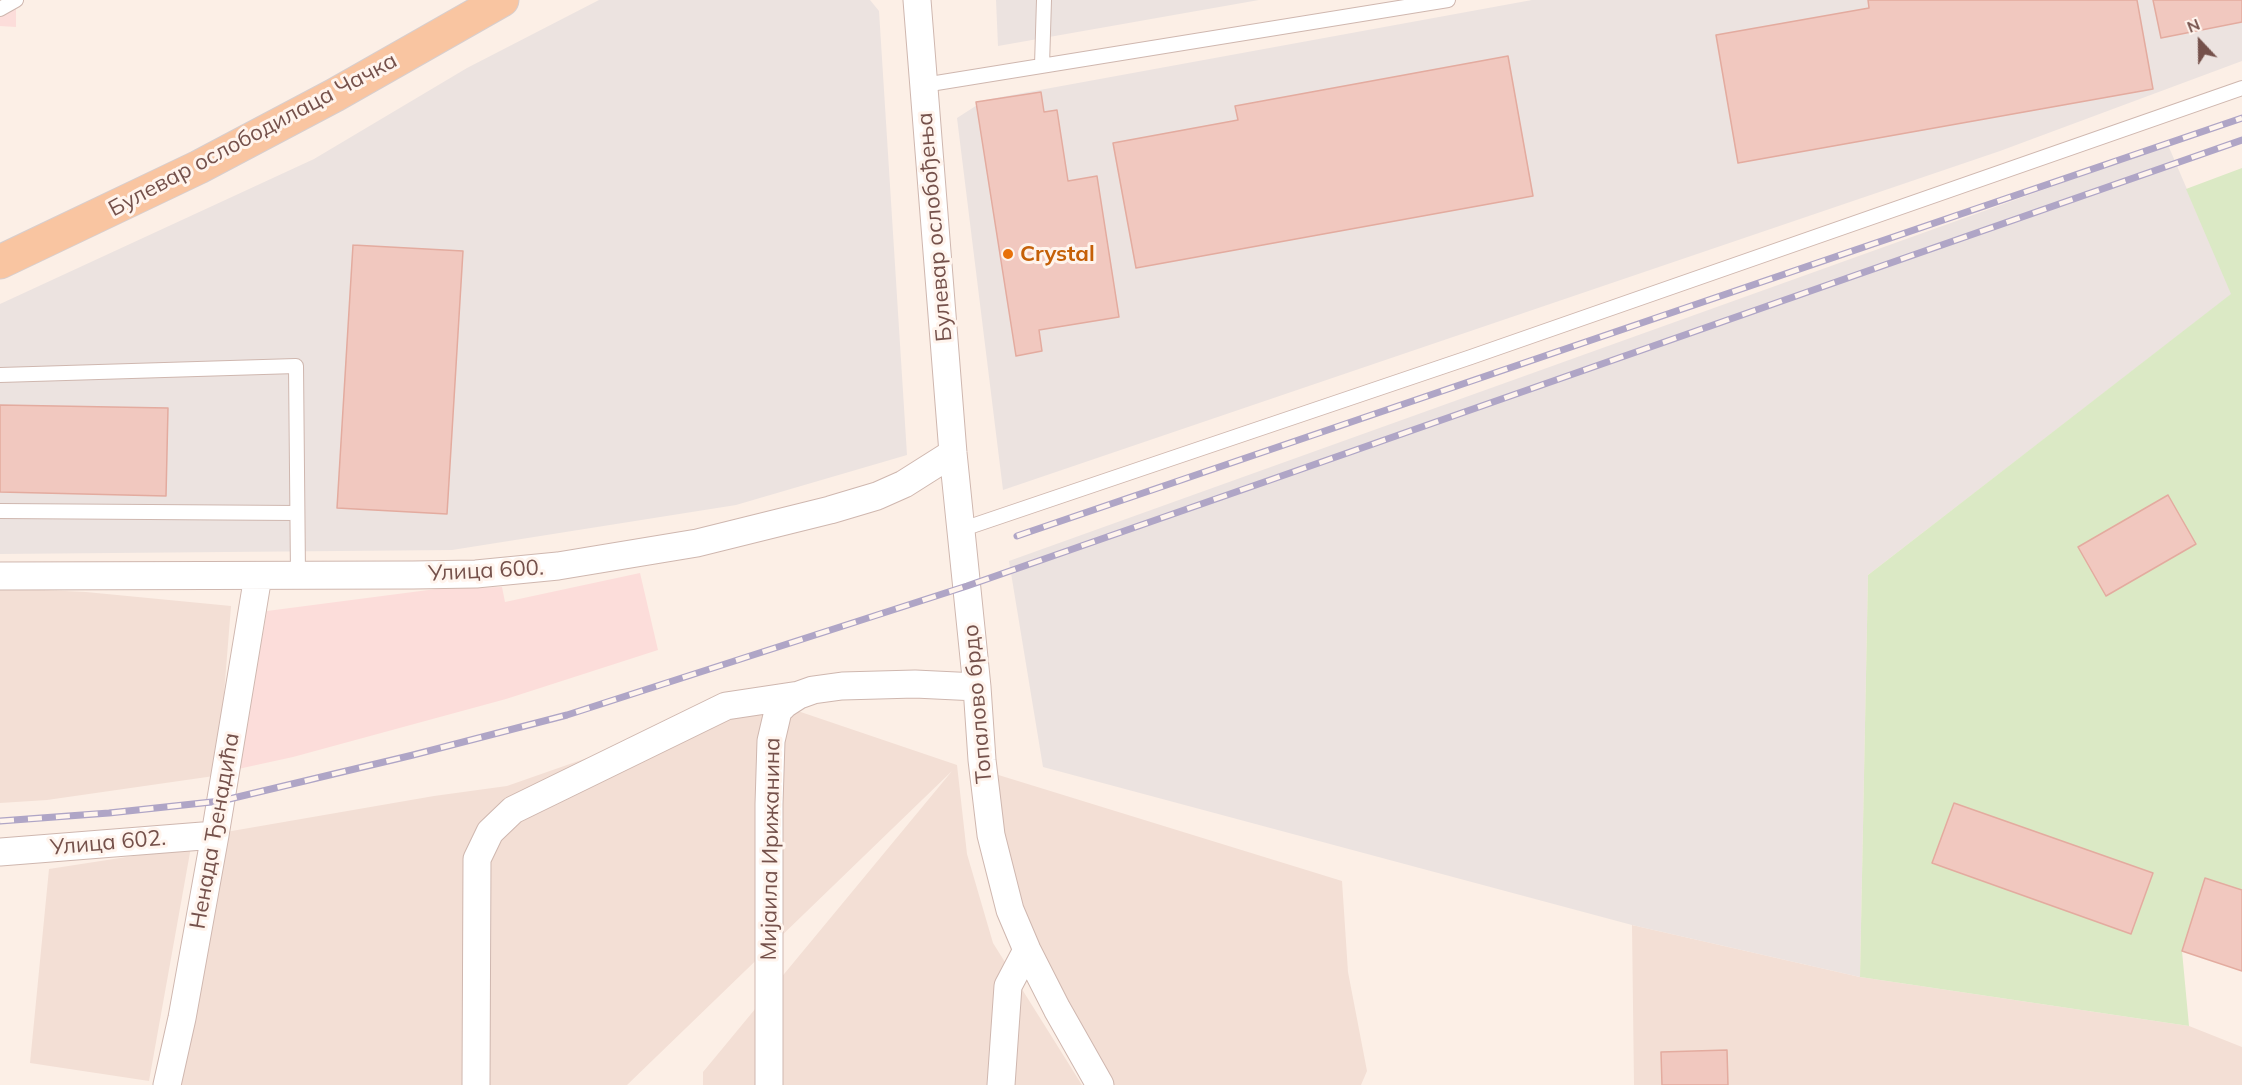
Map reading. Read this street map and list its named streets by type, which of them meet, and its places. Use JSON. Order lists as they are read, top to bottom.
{
  "streets": {
    "main road": ["Булевар ослободилаца Чачка"],
    "street": [
      "Булевар ослобођења",
      "Улица 600.",
      "Топалово брдо",
      "Ненада Ђенадића",
      "Улица 602.",
      "Мијаила Ирижанина"
    ]
  },
  "crossings": [
    ["Булевар ослобођења", "Улица 600."],
    ["Булевар ослобођења", "Топалово брдо"],
    ["Улица 600.", "Топалово брдо"],
    ["Улица 600.", "Ненада Ђенадића"],
    ["Топалово брдо", "Мијаила Ирижанина"],
    ["Ненада Ђенадића", "Улица 602."]
  ],
  "places": ["Crystal"],
  "north": "top"
}
